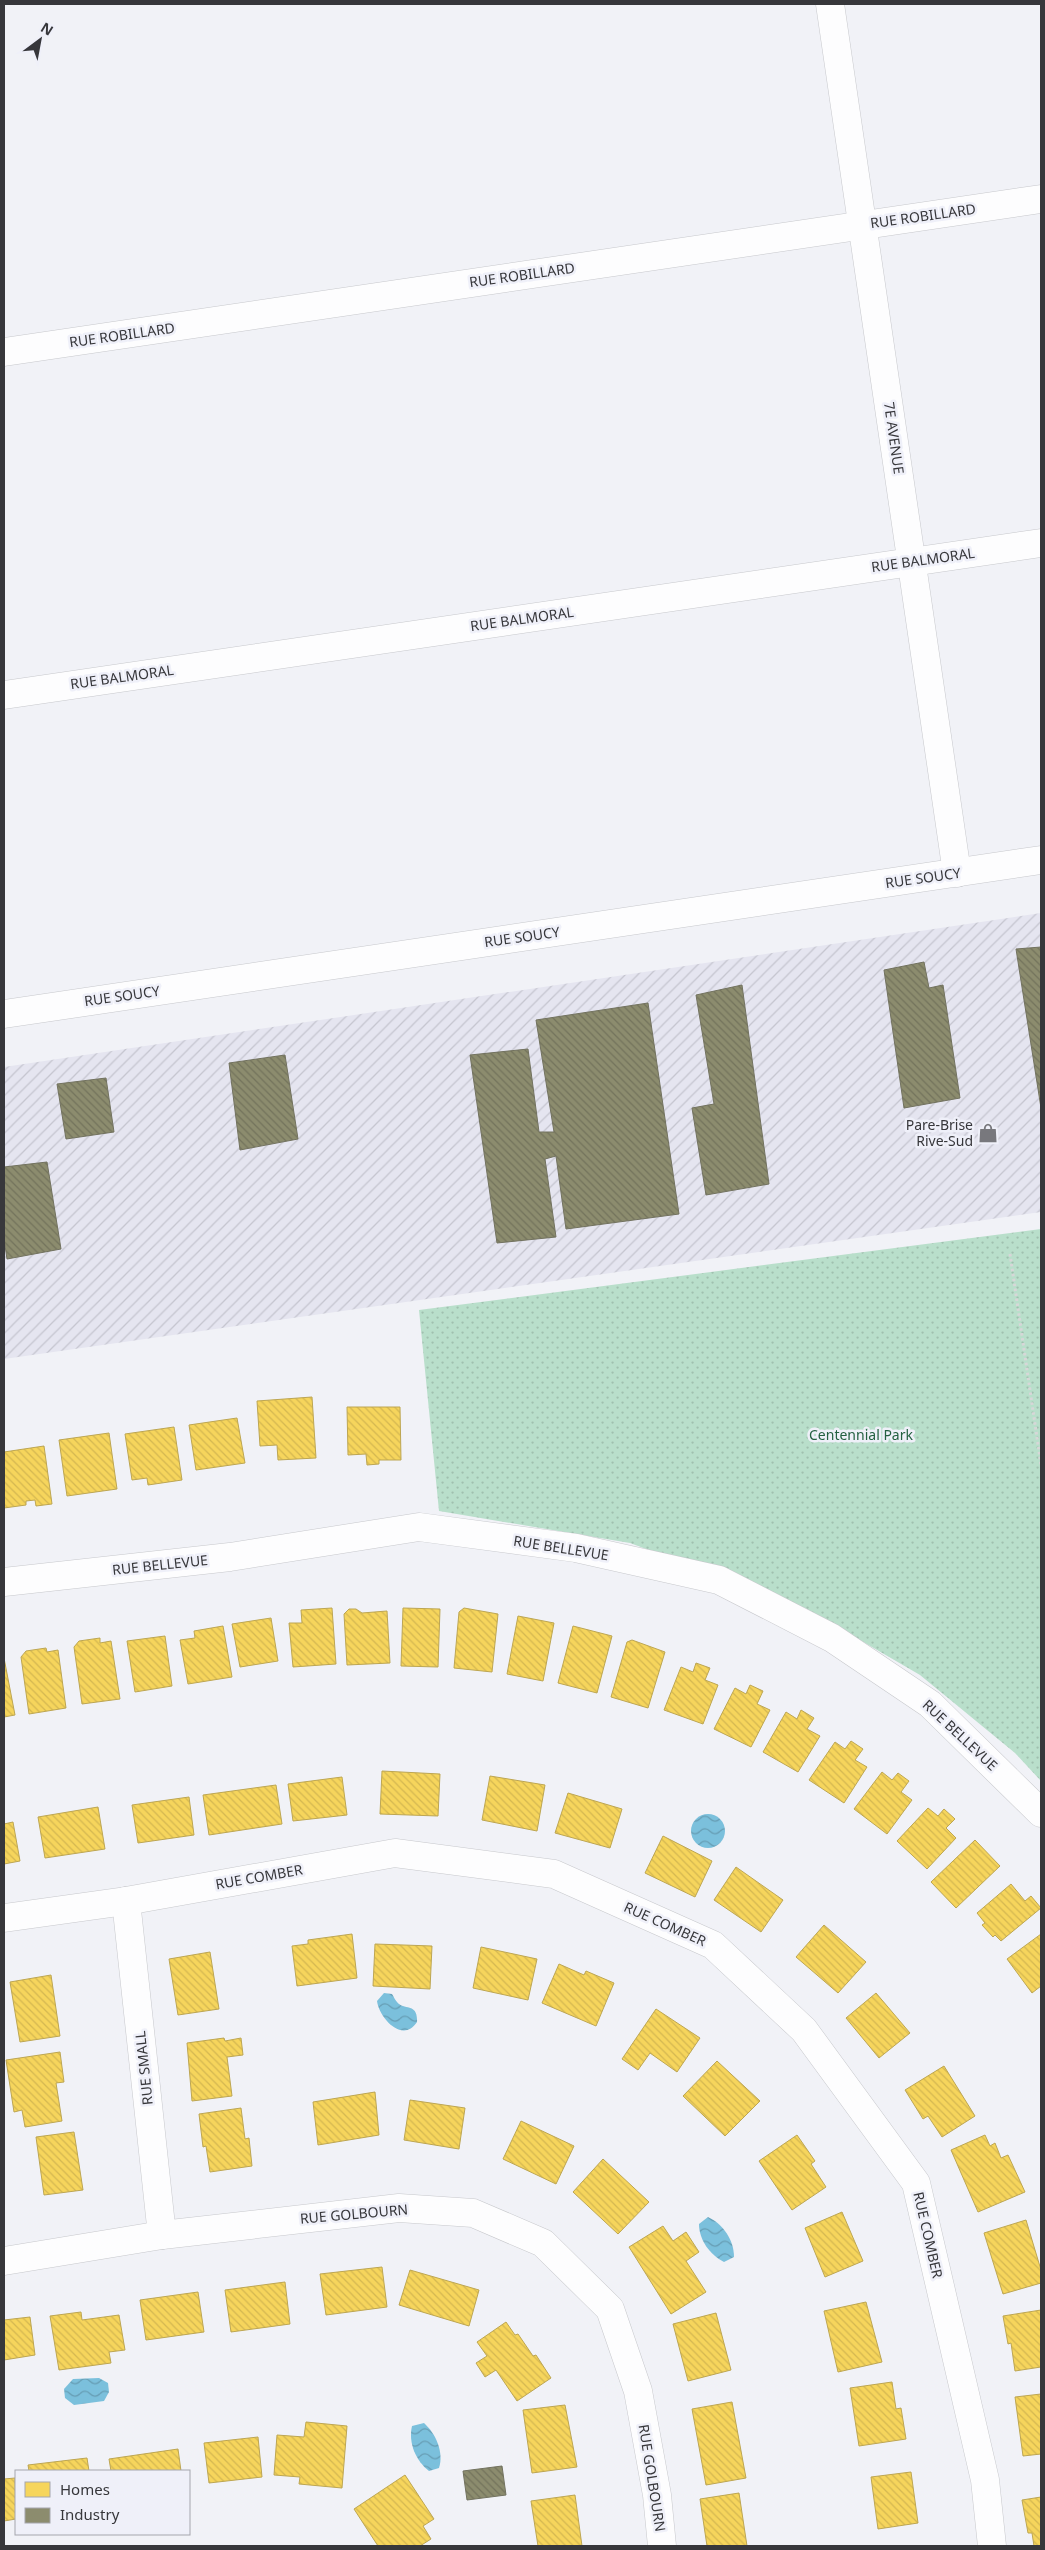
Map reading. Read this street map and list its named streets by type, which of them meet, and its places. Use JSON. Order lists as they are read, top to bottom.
{
  "streets": {
    "street": [
      "RUE ROBILLARD",
      "7E AVENUE",
      "RUE BALMORAL",
      "RUE SOUCY",
      "RUE BELLEVUE",
      "RUE COMBER",
      "RUE SMALL",
      "RUE GOLBOURN"
    ]
  },
  "crossings": [
    ["RUE ROBILLARD", "7E AVENUE"],
    ["7E AVENUE", "RUE BALMORAL"],
    ["7E AVENUE", "RUE SOUCY"],
    ["RUE COMBER", "RUE SMALL"],
    ["RUE SMALL", "RUE GOLBOURN"]
  ],
  "parks": ["Centennial Park"],
  "places": {
    "shop": ["Pare-Brise Rive-Sud"]
  },
  "legend": ["Homes", "Industry"],
  "north": "top right"
}
